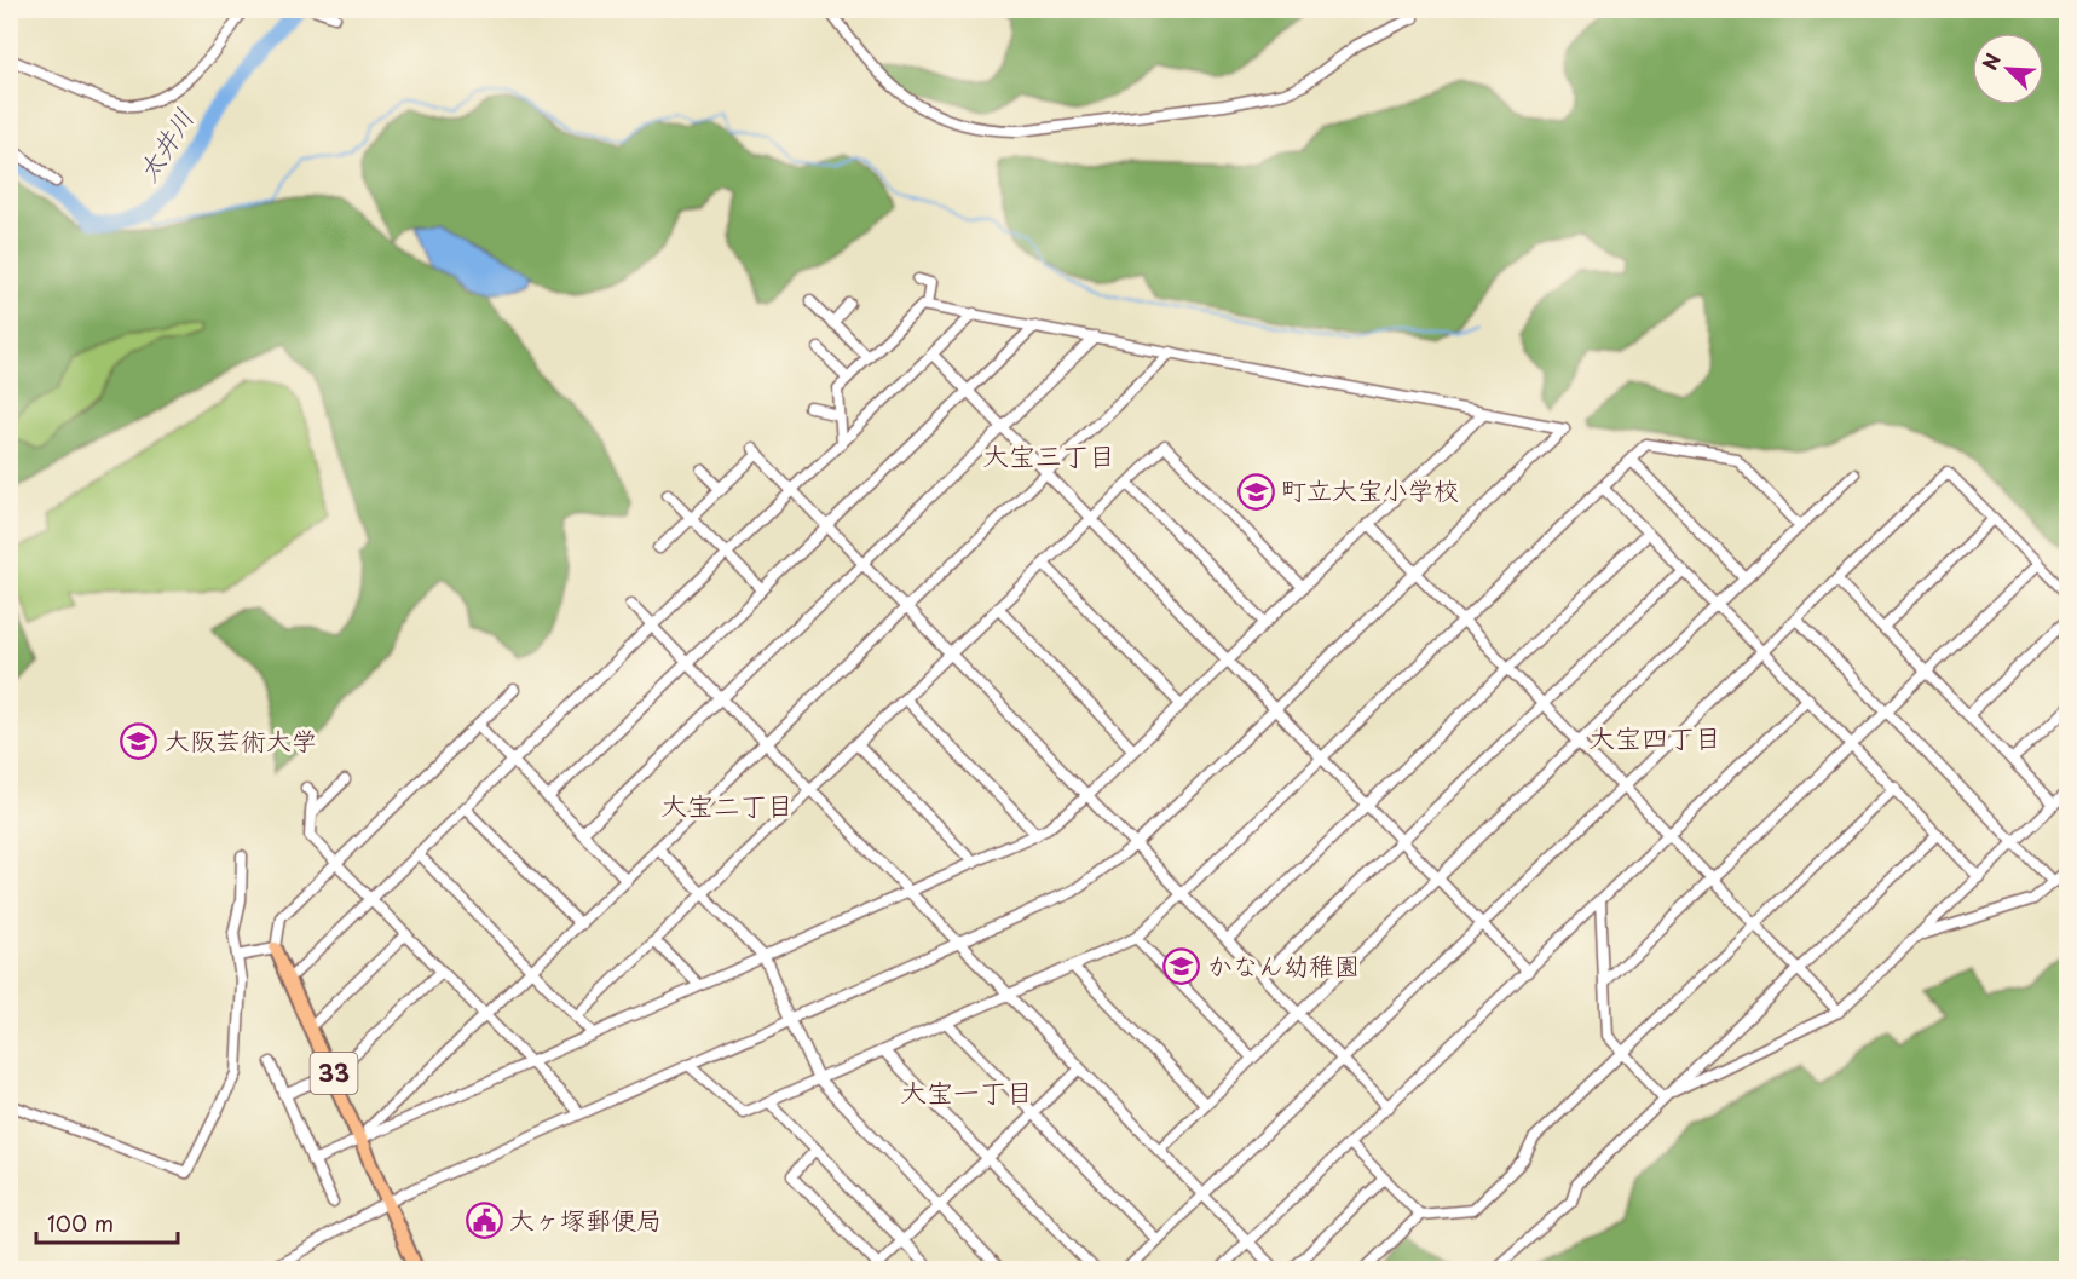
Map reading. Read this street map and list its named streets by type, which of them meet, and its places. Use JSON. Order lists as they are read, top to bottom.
{
  "streets": {
    "main road": ["33"]
  },
  "districts": [
    "大宝三丁目",
    "大宝四丁目",
    "大宝二丁目",
    "大宝一丁目"
  ],
  "water": ["太井川"],
  "places": {
    "school or university": ["町立大宝小学校", "大阪芸術大学", "かなん幼稚園"],
    "public building": ["大ヶ塚郵便局"]
  },
  "scale_bar": "100 m",
  "north": "top left"
}
